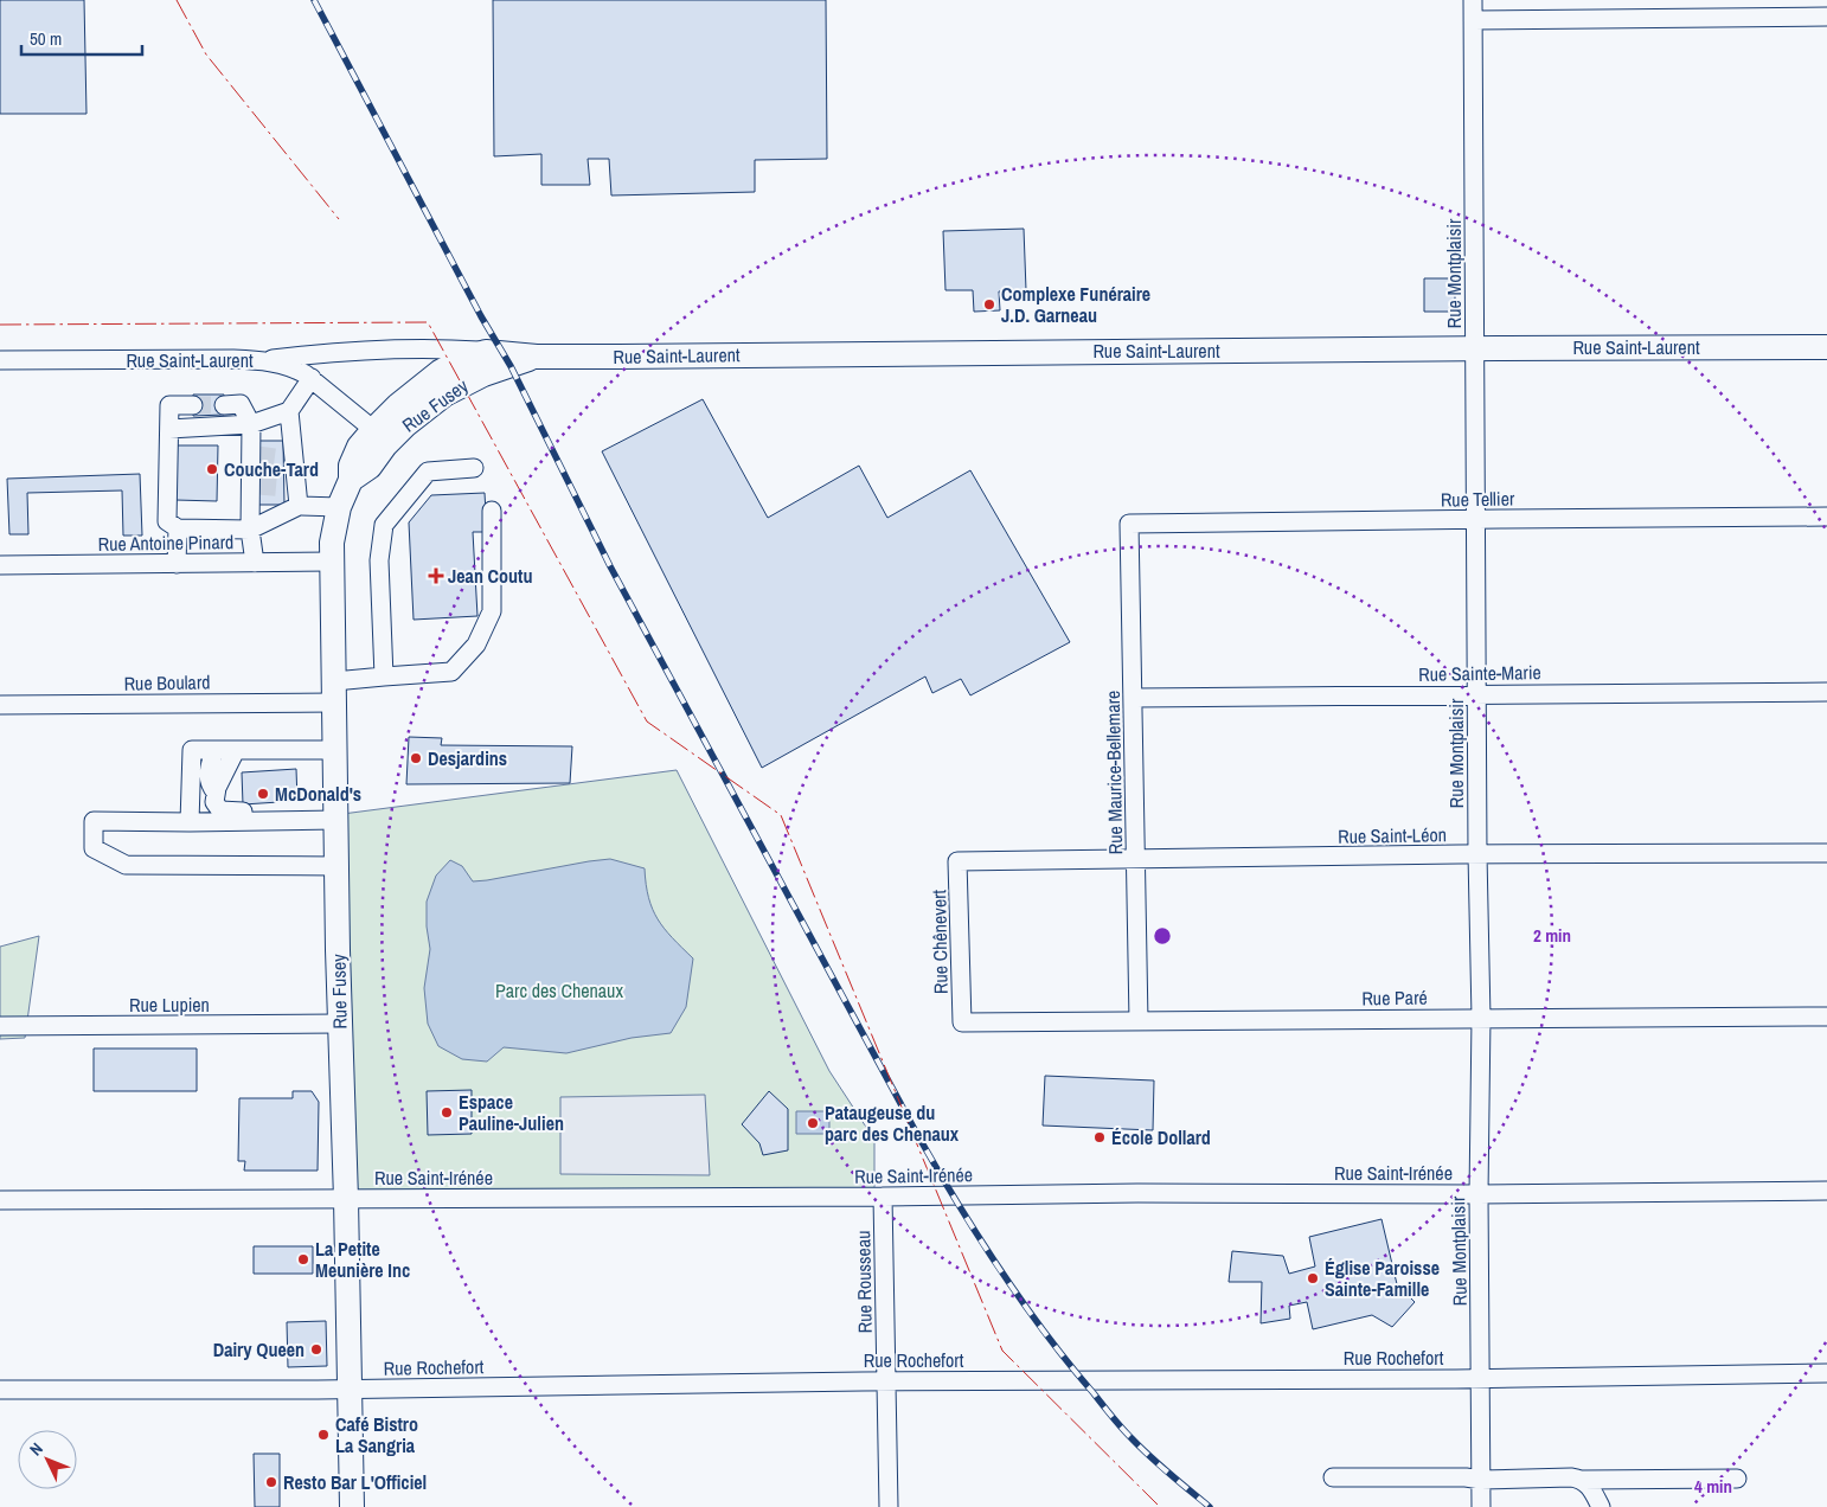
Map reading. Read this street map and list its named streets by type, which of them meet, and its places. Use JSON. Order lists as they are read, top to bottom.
{
  "streets": {
    "main road": ["Rue Saint-Laurent", "Rue Fusey"],
    "street": [
      "Rue Montplaisir",
      "Rue Tellier",
      "Rue Antoine Pinard",
      "Rue Sainte-Marie",
      "Rue Boulard",
      "Rue Maurice-Bellemare",
      "Rue Saint-Léon",
      "Rue Chênevert",
      "Rue Paré",
      "Rue Lupien",
      "Rue Saint-Irénée",
      "Rue Rousseau",
      "Rue Rochefort"
    ]
  },
  "crossings": [
    ["Rue Montplaisir", "Rue Saint-Laurent"],
    ["Rue Montplaisir", "Rue Tellier"],
    ["Rue Montplaisir", "Rue Sainte-Marie"],
    ["Rue Montplaisir", "Rue Saint-Léon"],
    ["Rue Montplaisir", "Rue Paré"],
    ["Rue Montplaisir", "Rue Saint-Irénée"],
    ["Rue Montplaisir", "Rue Rochefort"],
    ["Rue Saint-Laurent", "Rue Fusey"],
    ["Rue Fusey", "Rue Antoine Pinard"],
    ["Rue Fusey", "Rue Boulard"],
    ["Rue Fusey", "Rue Lupien"],
    ["Rue Fusey", "Rue Saint-Irénée"],
    ["Rue Fusey", "Rue Rochefort"],
    ["Rue Tellier", "Rue Maurice-Bellemare"],
    ["Rue Sainte-Marie", "Rue Maurice-Bellemare"],
    ["Rue Maurice-Bellemare", "Rue Saint-Léon"],
    ["Rue Maurice-Bellemare", "Rue Paré"],
    ["Rue Saint-Léon", "Rue Chênevert"],
    ["Rue Chênevert", "Rue Paré"],
    ["Rue Saint-Irénée", "Rue Rousseau"],
    ["Rue Rousseau", "Rue Rochefort"]
  ],
  "parks": ["Parc des Chenaux"],
  "places": {
    "other": [
      "Complexe Funéraire J.D. Garneau",
      "Couche-Tard",
      "Desjardins",
      "McDonald's",
      "Espace Pauline-Julien",
      "Pataugeuse du parc des Chenaux",
      "École Dollard",
      "La Petite Meunière Inc",
      "Église Paroisse Sainte-Famille",
      "Dairy Queen",
      "Café Bistro La Sangria",
      "Resto Bar L'Officiel"
    ],
    "health": ["Jean Coutu"]
  },
  "scale_bar": "50 m",
  "north": "top left",
  "rings": ["2 min", "4 min"]
}
